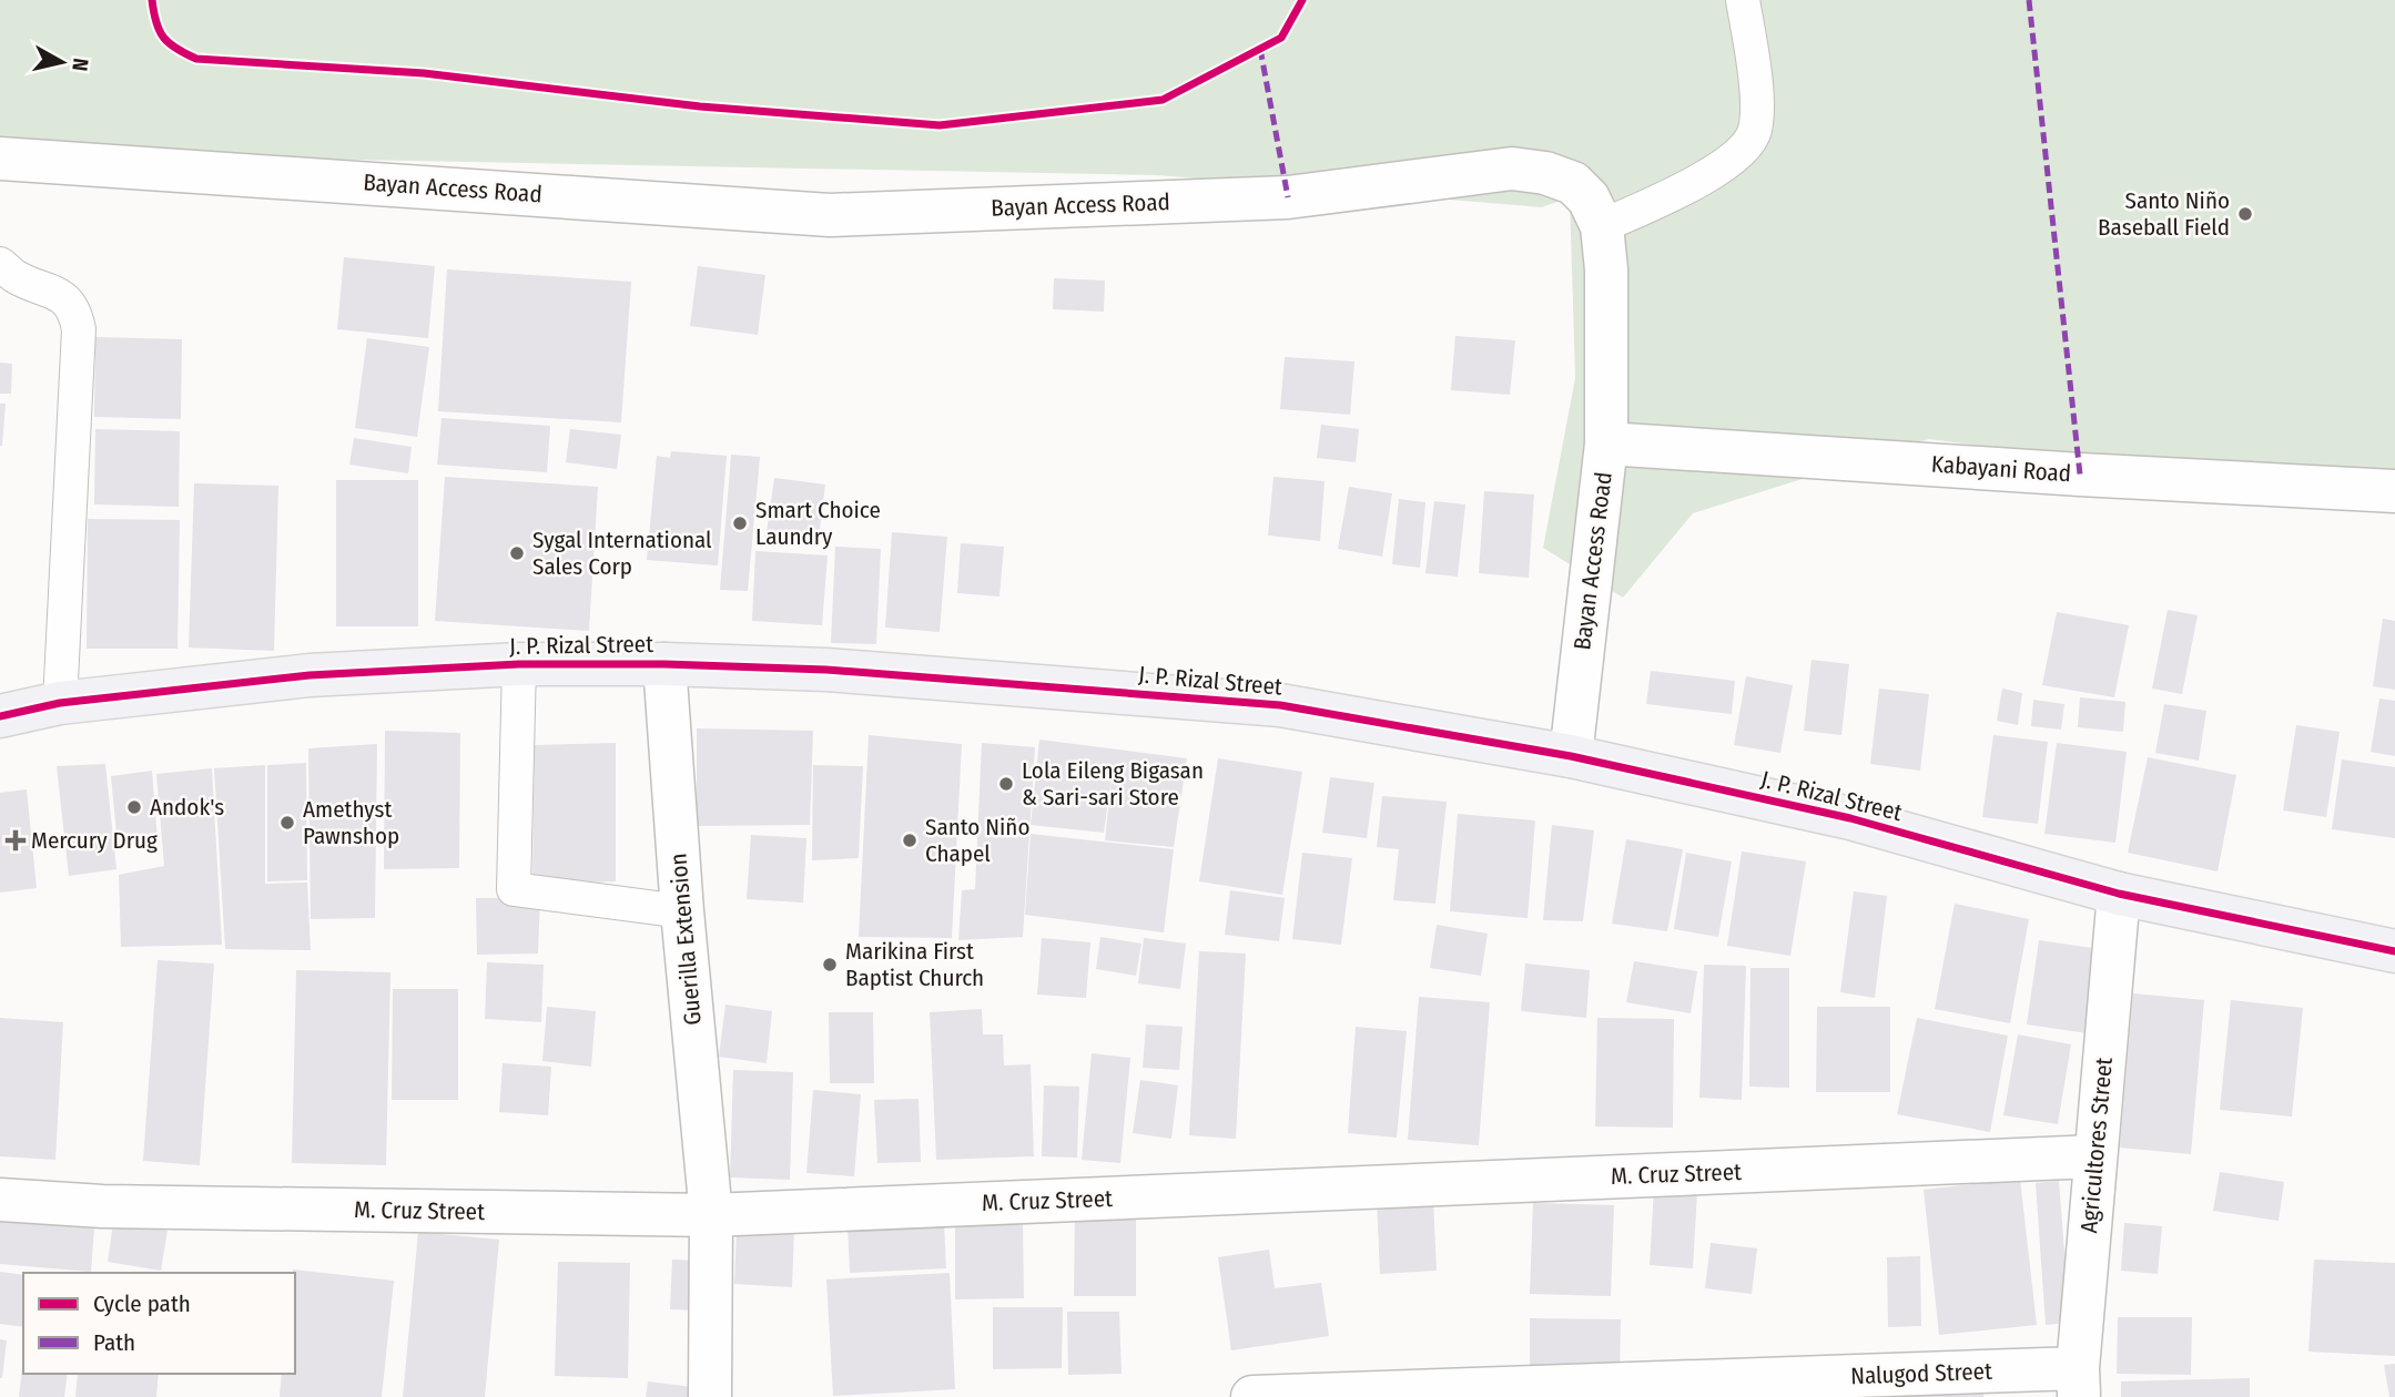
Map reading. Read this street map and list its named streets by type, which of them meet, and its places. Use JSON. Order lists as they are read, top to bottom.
{
  "streets": {
    "main road": ["J. P. Rizal Street"],
    "street": [
      "Bayan Access Road",
      "Kabayani Road",
      "Guerilla Extension",
      "Agricultores Street",
      "M. Cruz Street",
      "Nalugod Street"
    ]
  },
  "crossings": [
    ["Bayan Access Road", "Kabayani Road"],
    ["Bayan Access Road", "J. P. Rizal Street"],
    ["J. P. Rizal Street", "Guerilla Extension"],
    ["J. P. Rizal Street", "Agricultores Street"],
    ["Guerilla Extension", "M. Cruz Street"],
    ["Agricultores Street", "M. Cruz Street"],
    ["Agricultores Street", "Nalugod Street"]
  ],
  "places": {
    "other": [
      "Santo Niño Baseball Field",
      "Smart Choice Laundry",
      "Sygal International Sales Corp",
      "Lola Eileng Bigasan & Sari-sari Store",
      "Andok's",
      "Amethyst Pawnshop",
      "Santo Niño Chapel",
      "Marikina First Baptist Church"
    ],
    "health": ["Mercury Drug"]
  },
  "legend": ["Cycle path", "Path"],
  "north": "right"
}
